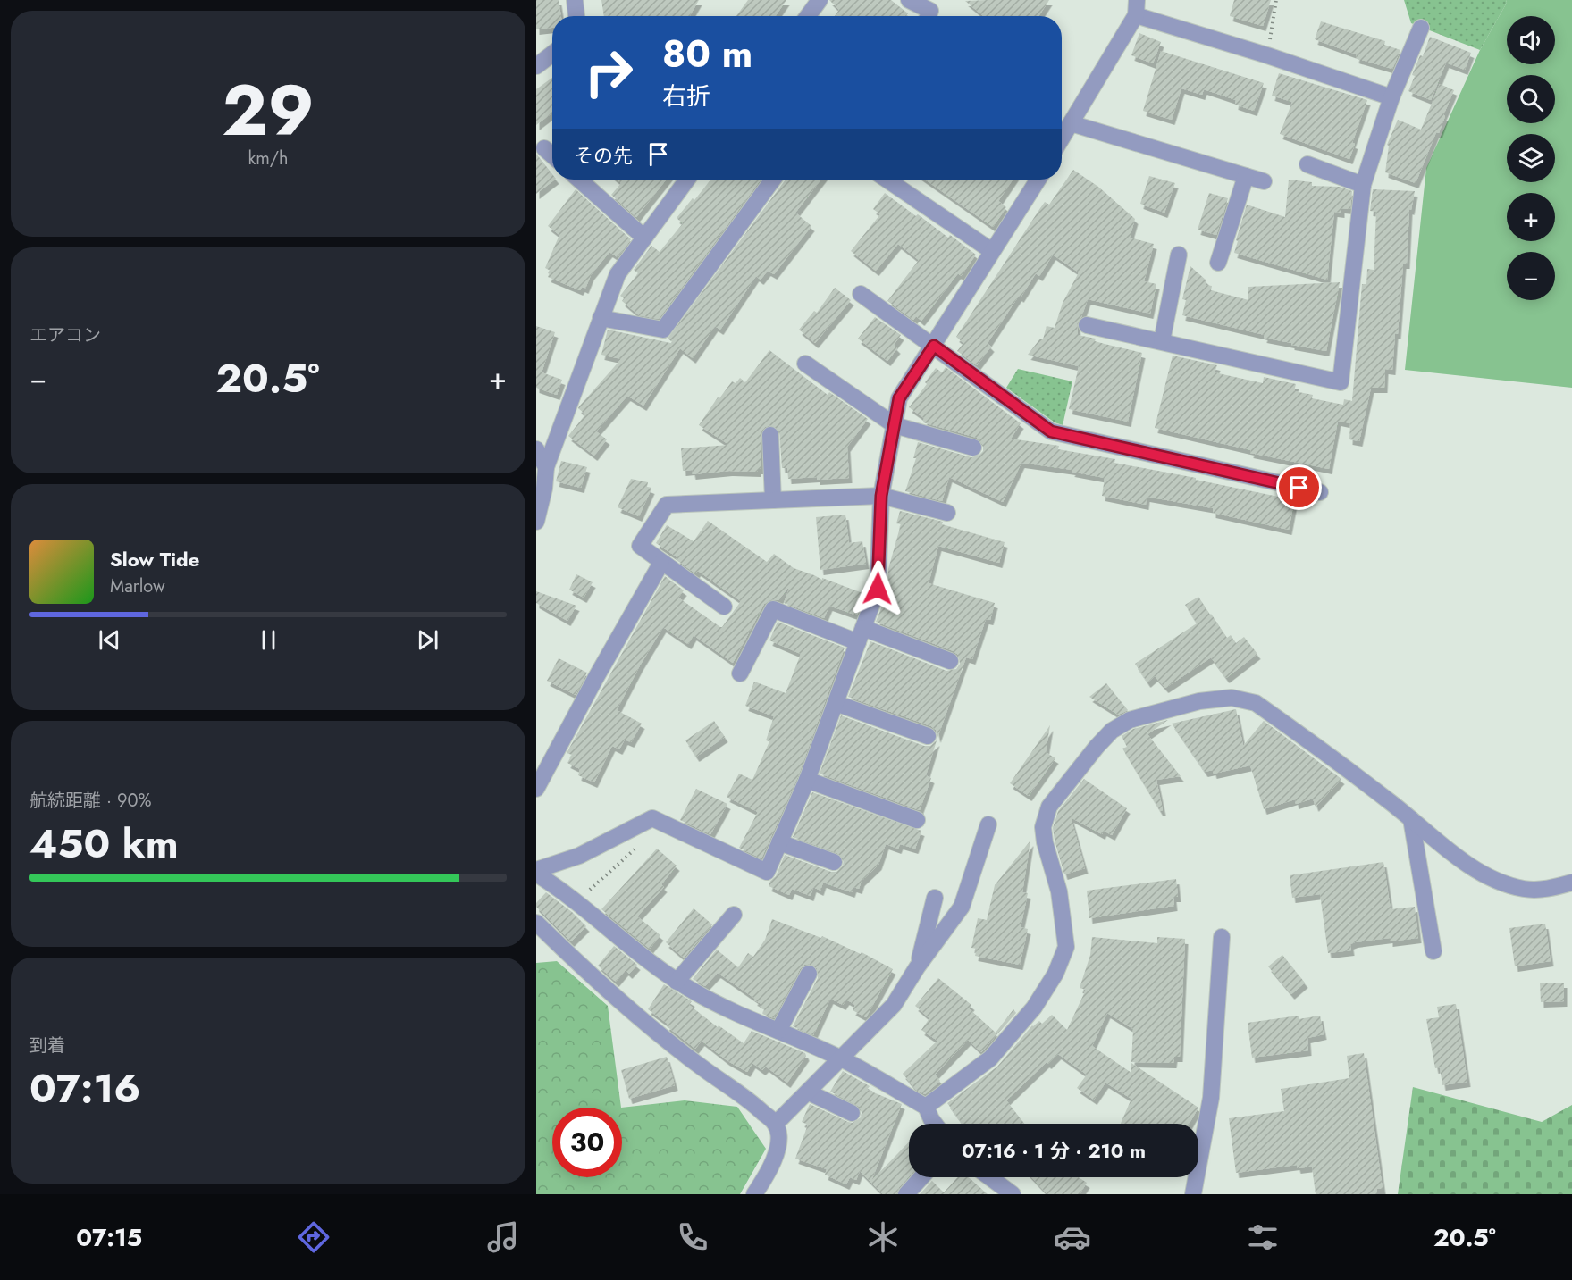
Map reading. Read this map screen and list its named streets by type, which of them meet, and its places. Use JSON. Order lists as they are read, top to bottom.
{
  "page": {
    "tile": [
      ["29", "km/h"],
      "エアコン",
      ["航続距離 · 90%", "450 km"],
      ["到着", "07:16"]
    ],
    "map_buttons": ["+", "−"],
    "turn": ["80 m", "右折"],
    "then": "その先",
    "heat": ["−", "20.5°", "+"],
    "song": ["Slow Tide", "Marlow"],
    "limit": "30",
    "trip": "07:16 · 1 分 · 210 m",
    "tabs": ["07:15", "20.5°"]
  }
}
